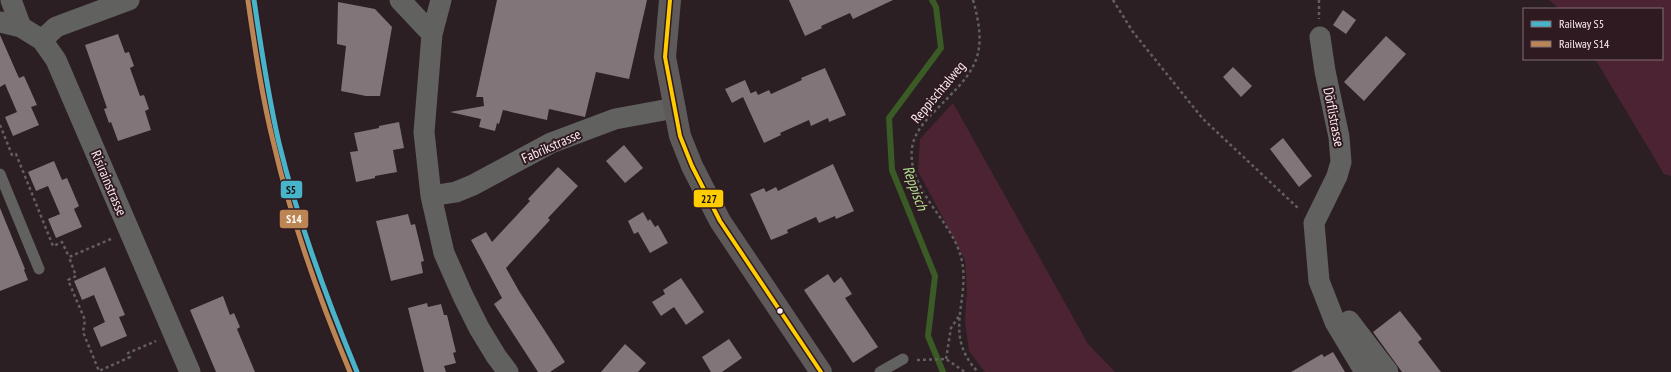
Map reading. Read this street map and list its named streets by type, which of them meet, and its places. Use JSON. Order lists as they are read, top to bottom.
{
  "streets": {
    "street": ["Dörflistrasse", "Fabrikstrasse", "Risirainstrasse"],
    "path": ["Reppischtalweg"]
  },
  "water": ["Reppisch"],
  "lines": ["rail line S5", "transit line 227", "rail line S14"],
  "legend": ["Railway S5", "Railway S14"]
}
